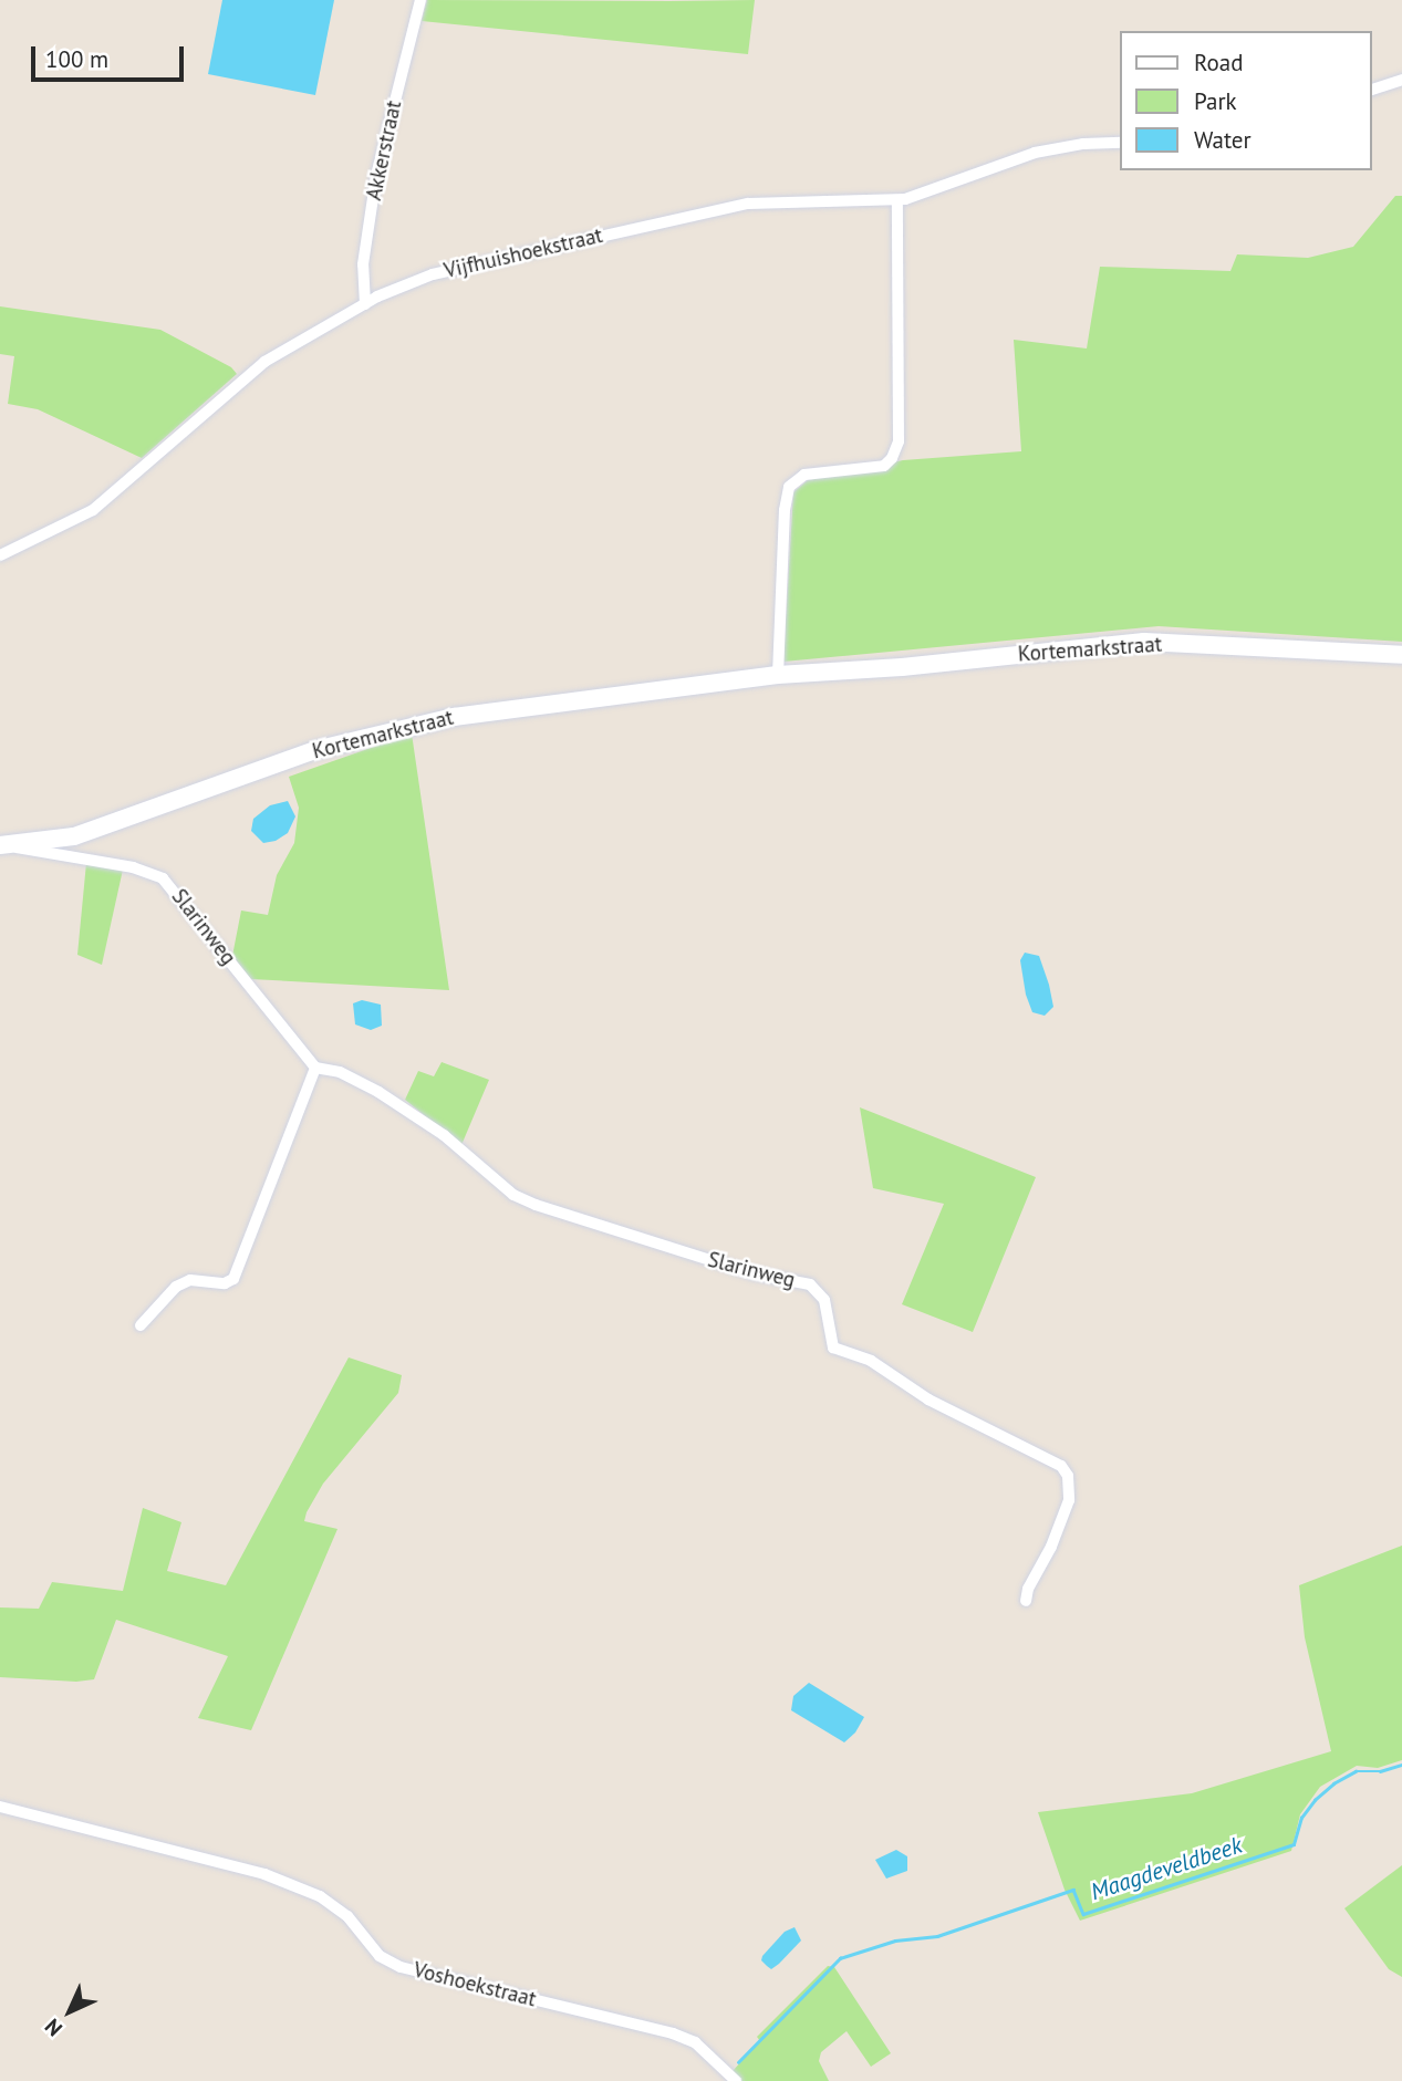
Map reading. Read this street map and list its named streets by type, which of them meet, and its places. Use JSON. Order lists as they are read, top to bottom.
{
  "streets": {
    "street": [
      "Akkerstraat",
      "Vijfhuishoekstraat",
      "Kortemarkstraat",
      "Slarinweg",
      "Voshoekstraat"
    ]
  },
  "crossings": [
    ["Akkerstraat", "Vijfhuishoekstraat"],
    ["Kortemarkstraat", "Slarinweg"]
  ],
  "water": ["Maagdeveldbeek"],
  "legend": ["Road", "Park", "Water"],
  "scale_bar": "100 m",
  "north": "bottom left"
}
